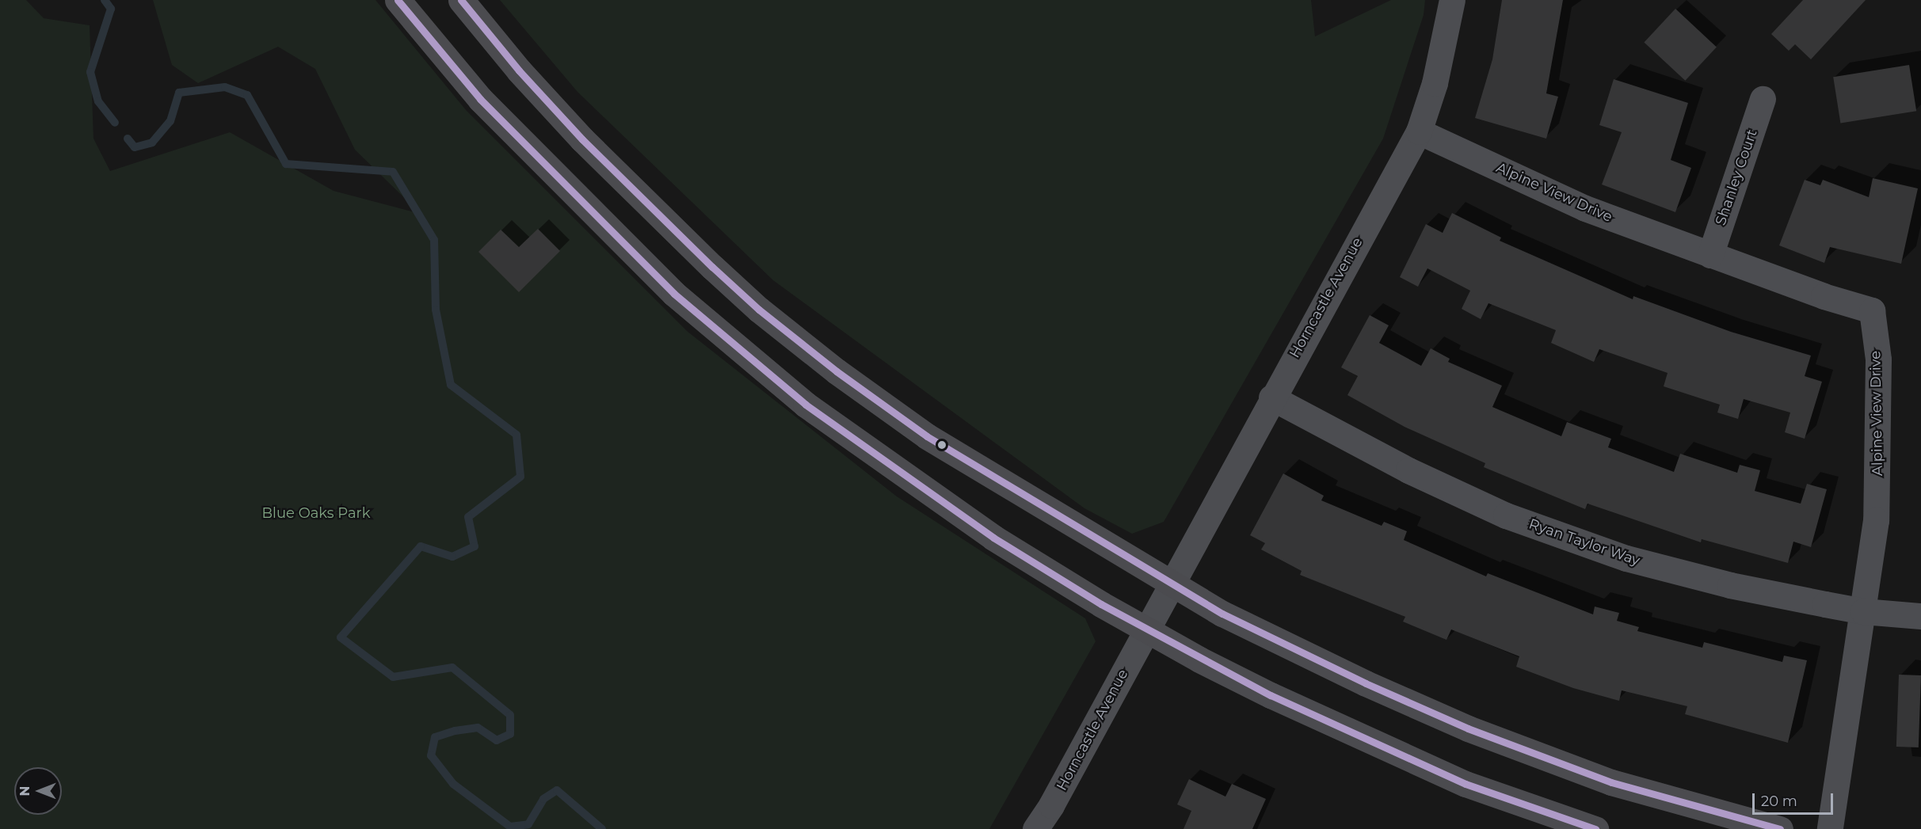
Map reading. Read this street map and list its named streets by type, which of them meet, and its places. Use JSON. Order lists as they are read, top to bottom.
{
  "streets": {
    "street": [
      "Shanley Court",
      "Alpine View Drive",
      "Horncastle Avenue",
      "Ryan Taylor Way"
    ]
  },
  "crossings": [
    ["Shanley Court", "Alpine View Drive"],
    ["Alpine View Drive", "Horncastle Avenue"],
    ["Alpine View Drive", "Ryan Taylor Way"],
    ["Horncastle Avenue", "Ryan Taylor Way"]
  ],
  "parks": ["Blue Oaks Park"],
  "scale_bar": "20 m",
  "north": "left"
}
